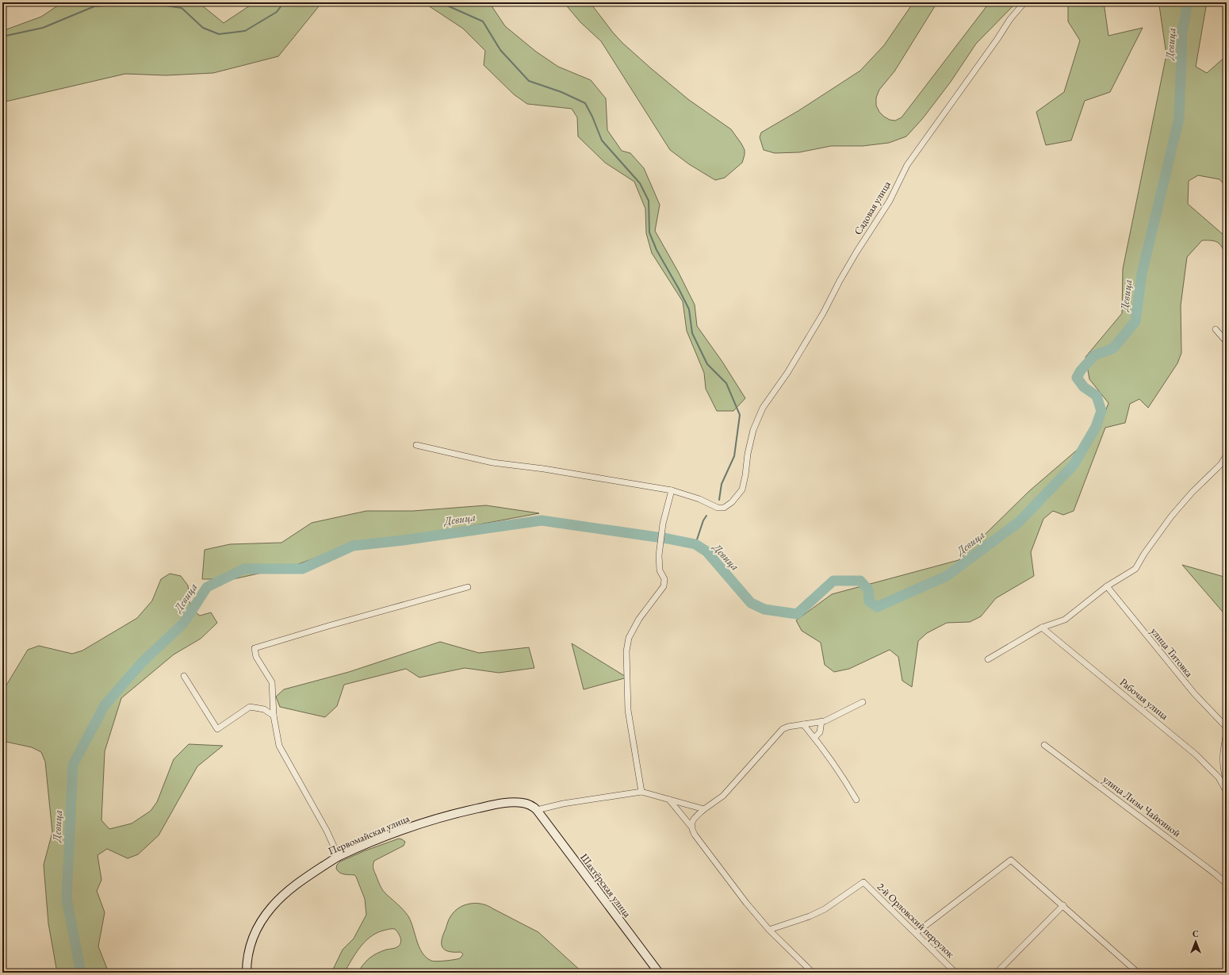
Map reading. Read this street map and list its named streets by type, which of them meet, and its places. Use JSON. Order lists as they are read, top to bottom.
{
  "streets": {
    "street": [
      "Садовая улица",
      "улица Титовка",
      "Рабочая улица",
      "улица Лизы Чайкиной",
      "Первомайская улица",
      "Шахтёрская улица",
      "2-й Орловский переулок"
    ]
  },
  "crossings": [
    ["Первомайская улица", "Шахтёрская улица"]
  ],
  "water": ["Девица"],
  "north": "top"
}
